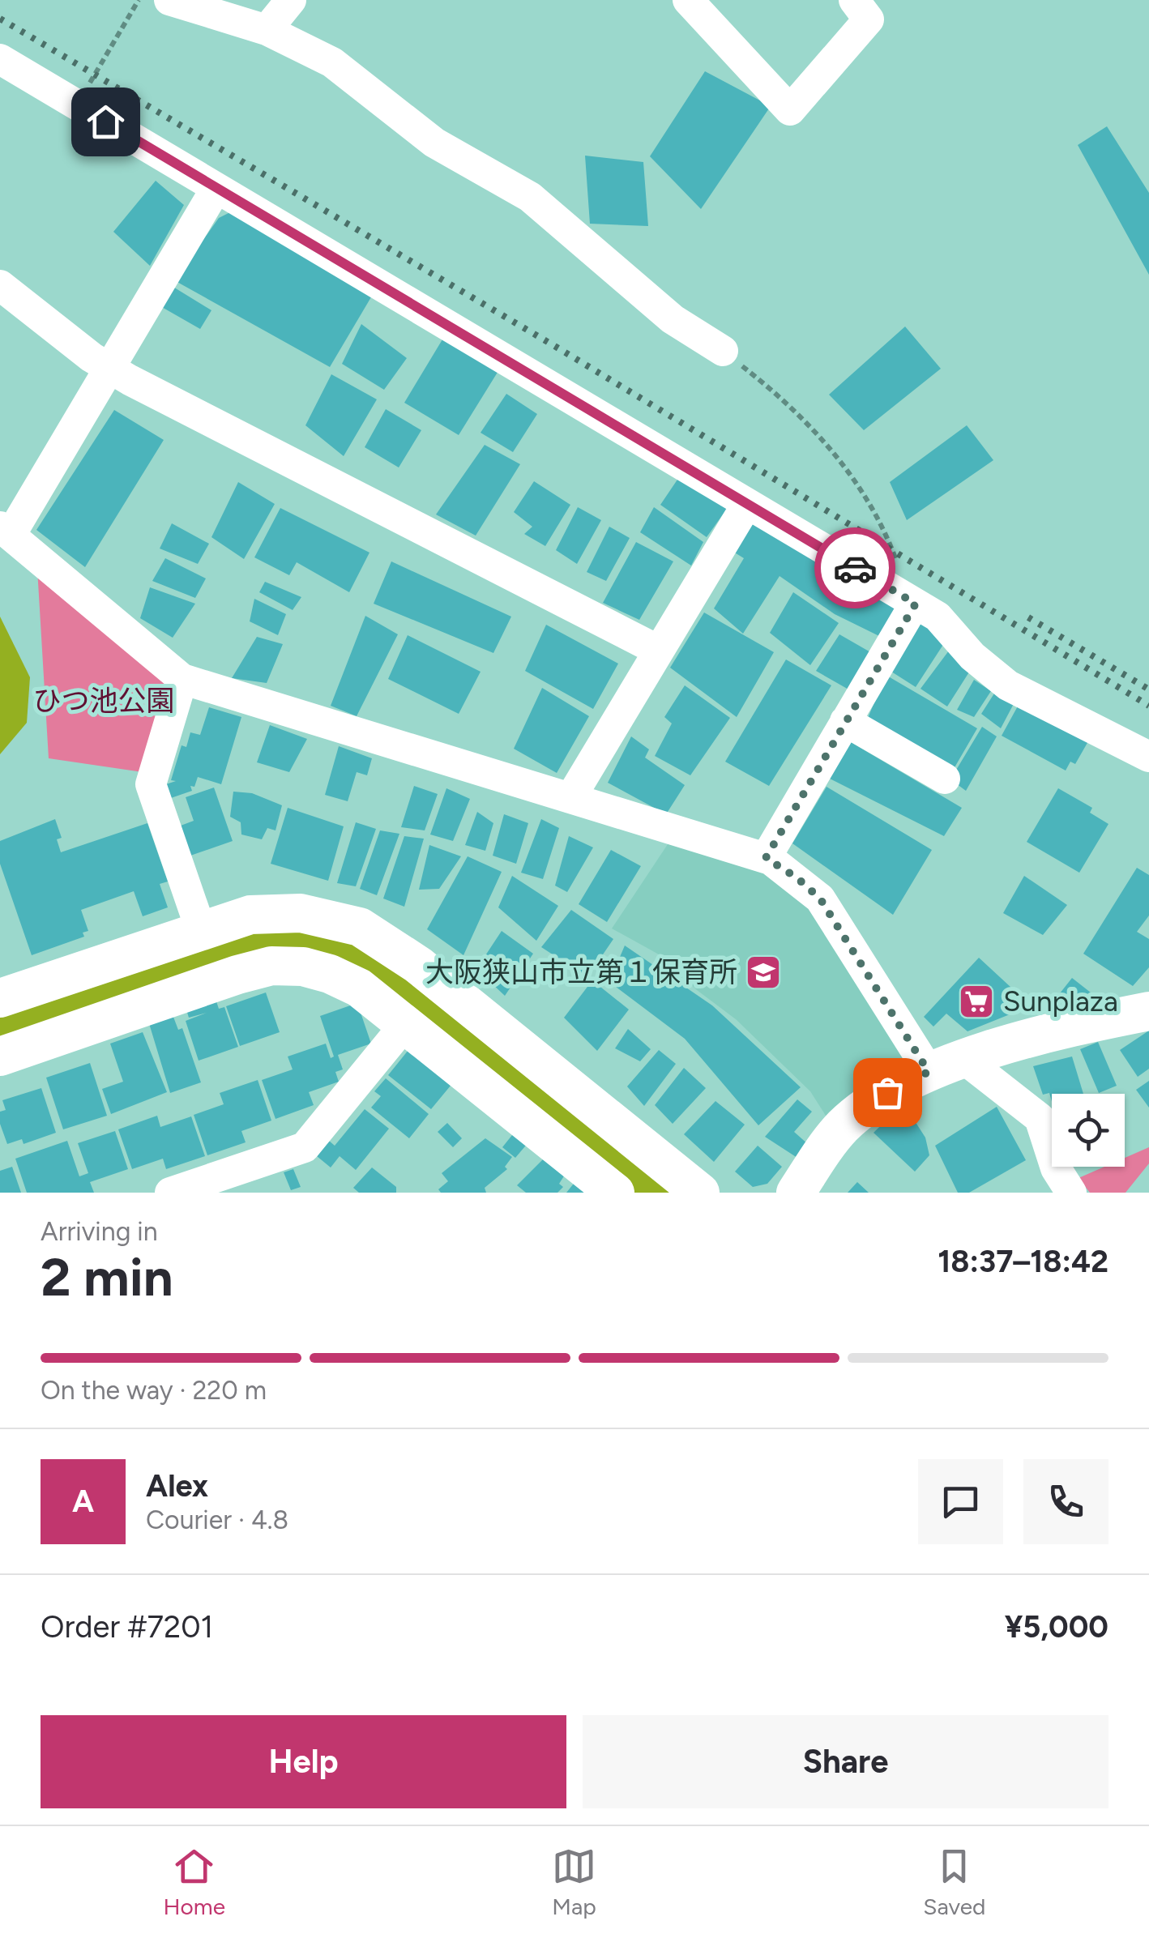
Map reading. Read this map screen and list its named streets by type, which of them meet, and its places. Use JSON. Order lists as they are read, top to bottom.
{
  "parks": ["ひつ池公園"],
  "places": {
    "school or university": ["大阪狭山市立第１保育所"],
    "supermarket": ["Sunplaza"]
  },
  "page": {
    "heading": ["2 min", "Arriving in", "18:37–18:42"],
    "panel": [
      "Alex",
      "Courier · 4.8",
      "Order #7201",
      "¥5,000"
    ],
    "bar": "On the way · 220 m",
    "round": "A",
    "buttons": ["Help", "Share"],
    "tabs": ["Home", "Map", "Saved"]
  }
}
